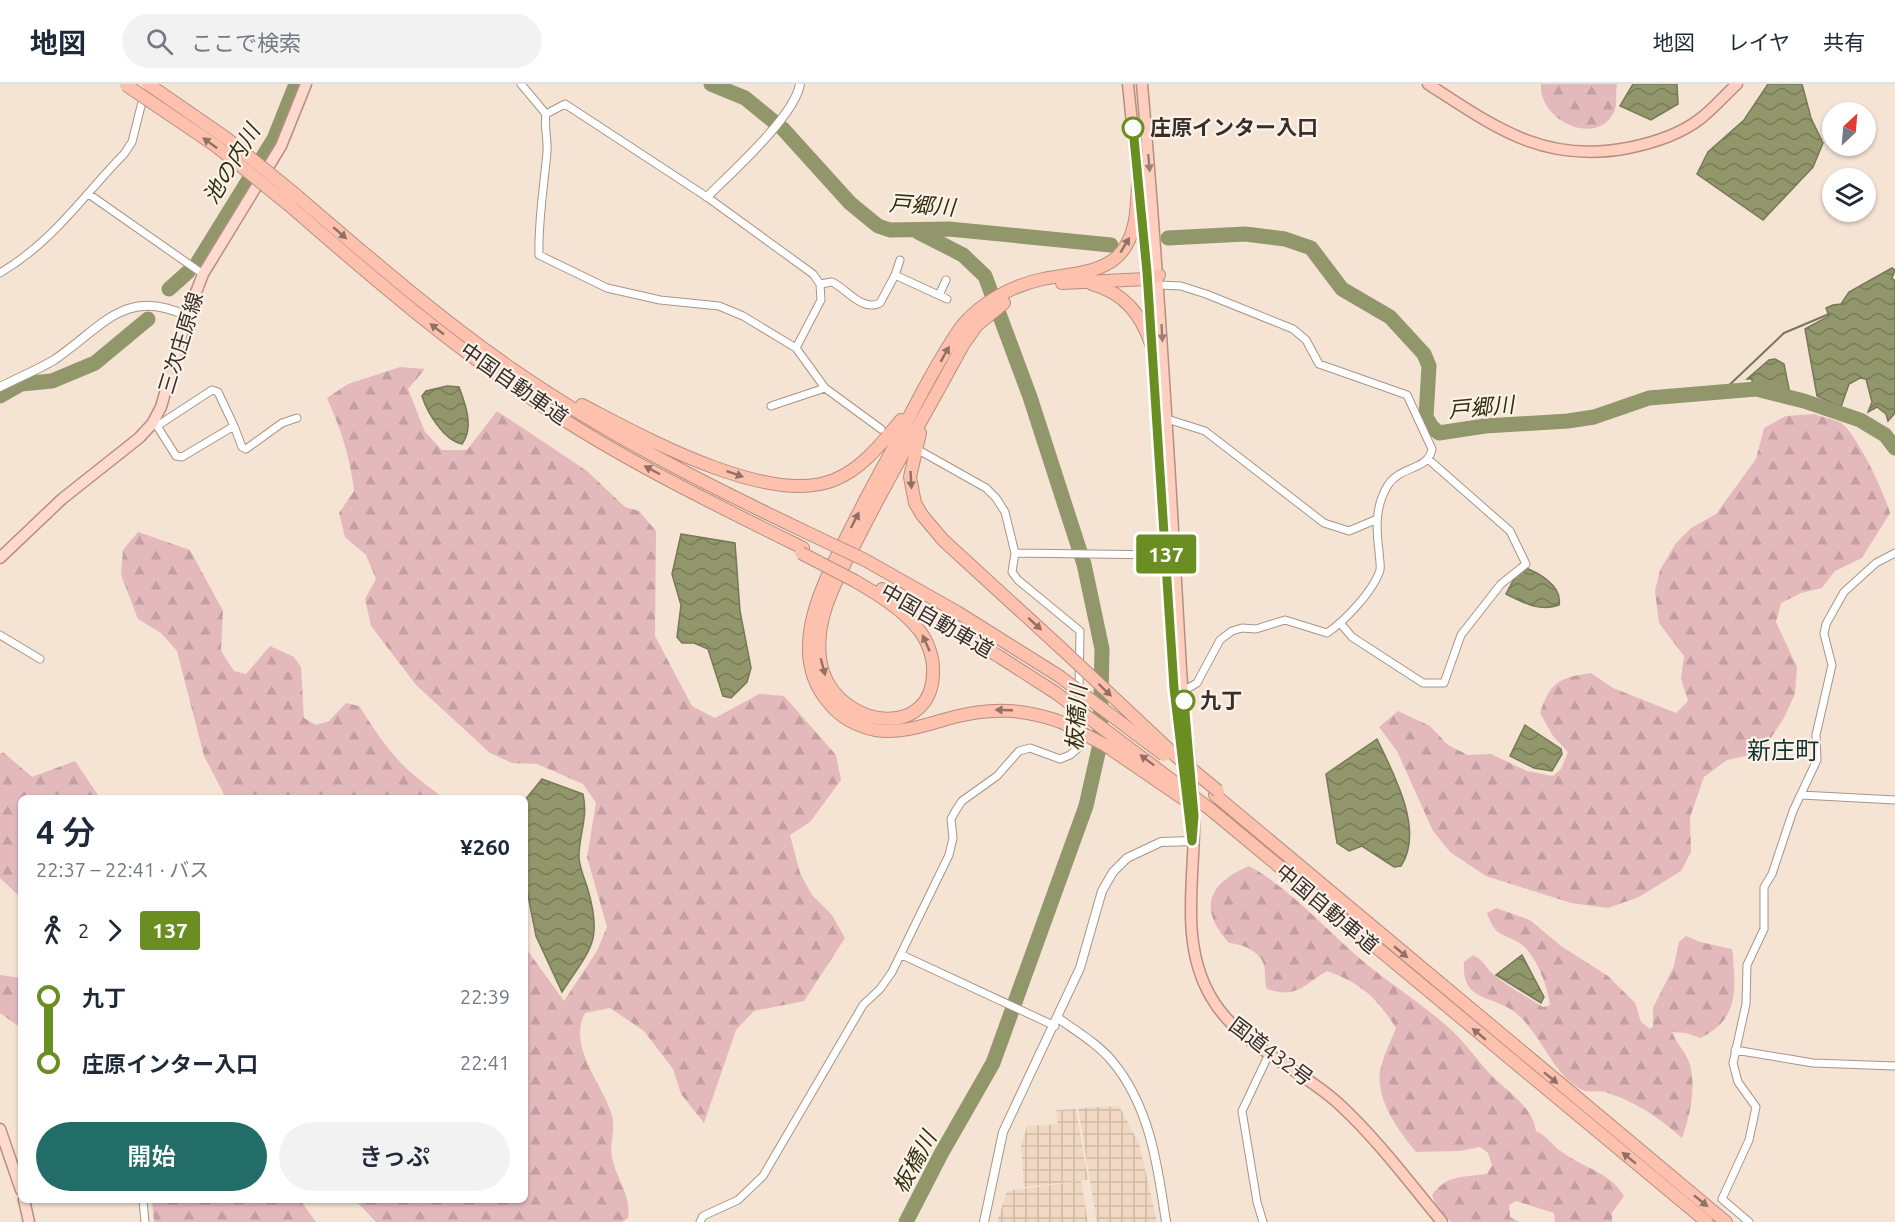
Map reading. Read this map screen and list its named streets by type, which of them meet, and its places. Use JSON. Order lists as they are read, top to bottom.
{
  "streets": {
    "highway": ["中国自動車道", "国道432号"],
    "main road": ["三次庄原線"]
  },
  "districts": ["新庄町"],
  "water": ["池の内川", "戸郷川", "板橋川"],
  "places": ["庄原インター入口", "九丁"],
  "lines": ["bus line 137"],
  "north": "top right",
  "page": {
    "header": "地図",
    "search": "ここで検索",
    "nav": ["地図", "レイヤ", "共有"],
    "on_map": "137",
    "heading": ["4 分", "22:37 – 22:41 · バス", "¥260"],
    "legs": ["2", "137"],
    "list": [
      {
        "name": "九丁",
        "value": "22:39"
      },
      {
        "name": "庄原インター入口",
        "value": "22:41"
      }
    ],
    "buttons": ["開始", "きっぷ"]
  }
}
